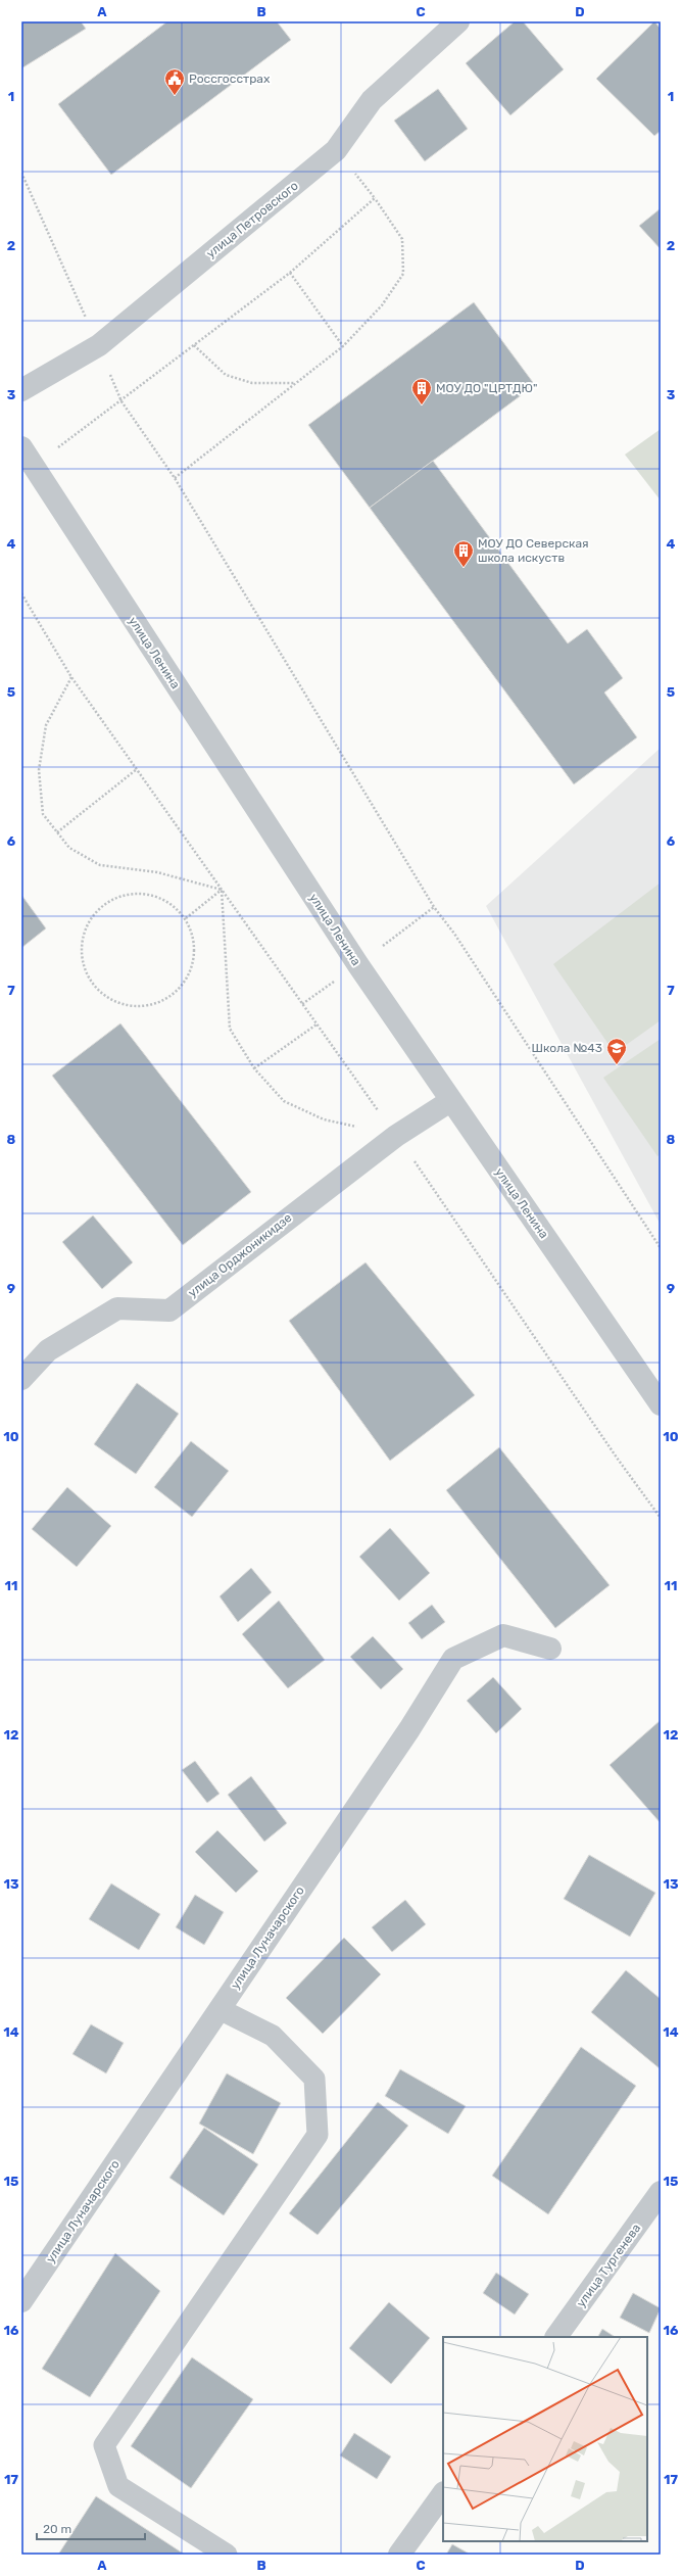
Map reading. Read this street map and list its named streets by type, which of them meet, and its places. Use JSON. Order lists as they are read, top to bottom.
{
  "streets": {
    "street": [
      "улица Петровского",
      "улица Ленина",
      "улица Орджоникидзе",
      "улица Луначарского",
      "улица Тургенева"
    ]
  },
  "crossings": [
    ["улица Ленина", "улица Орджоникидзе"]
  ],
  "places": {
    "public building": ["Россгосстрах"],
    "building": ["МОУ ДО \"ЦРТДЮ\"", "МОУ ДО Северская школа искуств"],
    "school or university": ["Школа №43"]
  },
  "scale_bar": "20 m",
  "grid": {
    "columns": [
      "A",
      "B",
      "C",
      "D"
    ],
    "rows": [
      "1",
      "2",
      "3",
      "4",
      "5",
      "6",
      "7",
      "8",
      "9",
      "10",
      "11",
      "12",
      "13",
      "14",
      "15",
      "16",
      "17"
    ]
  }
}
